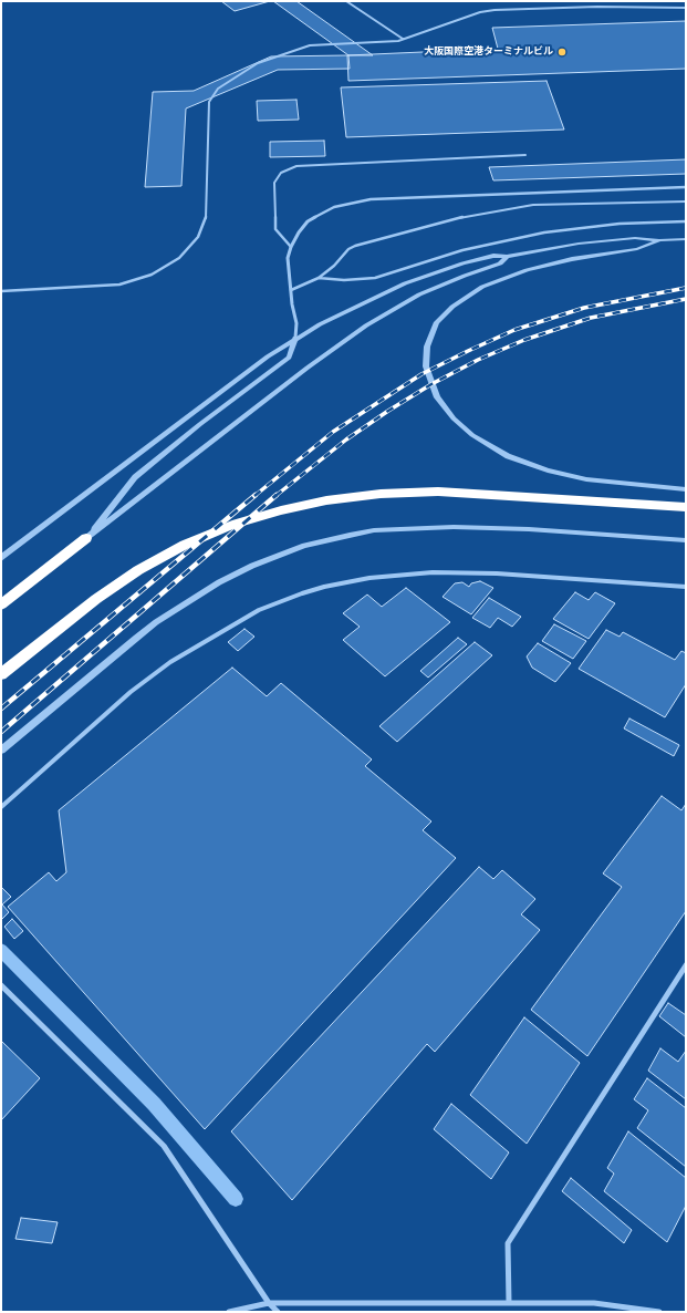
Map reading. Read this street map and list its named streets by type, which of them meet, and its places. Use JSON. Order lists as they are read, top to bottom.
{
  "places": ["大阪国際空港ターミナルビル"]
}
